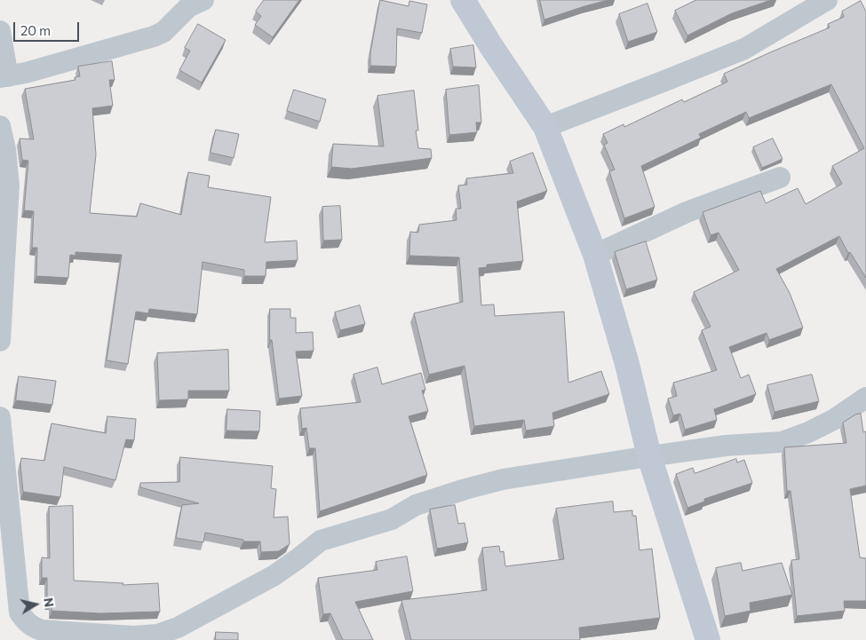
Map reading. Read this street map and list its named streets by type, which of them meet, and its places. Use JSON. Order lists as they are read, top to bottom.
{
  "scale_bar": "20 m",
  "north": "right"
}
